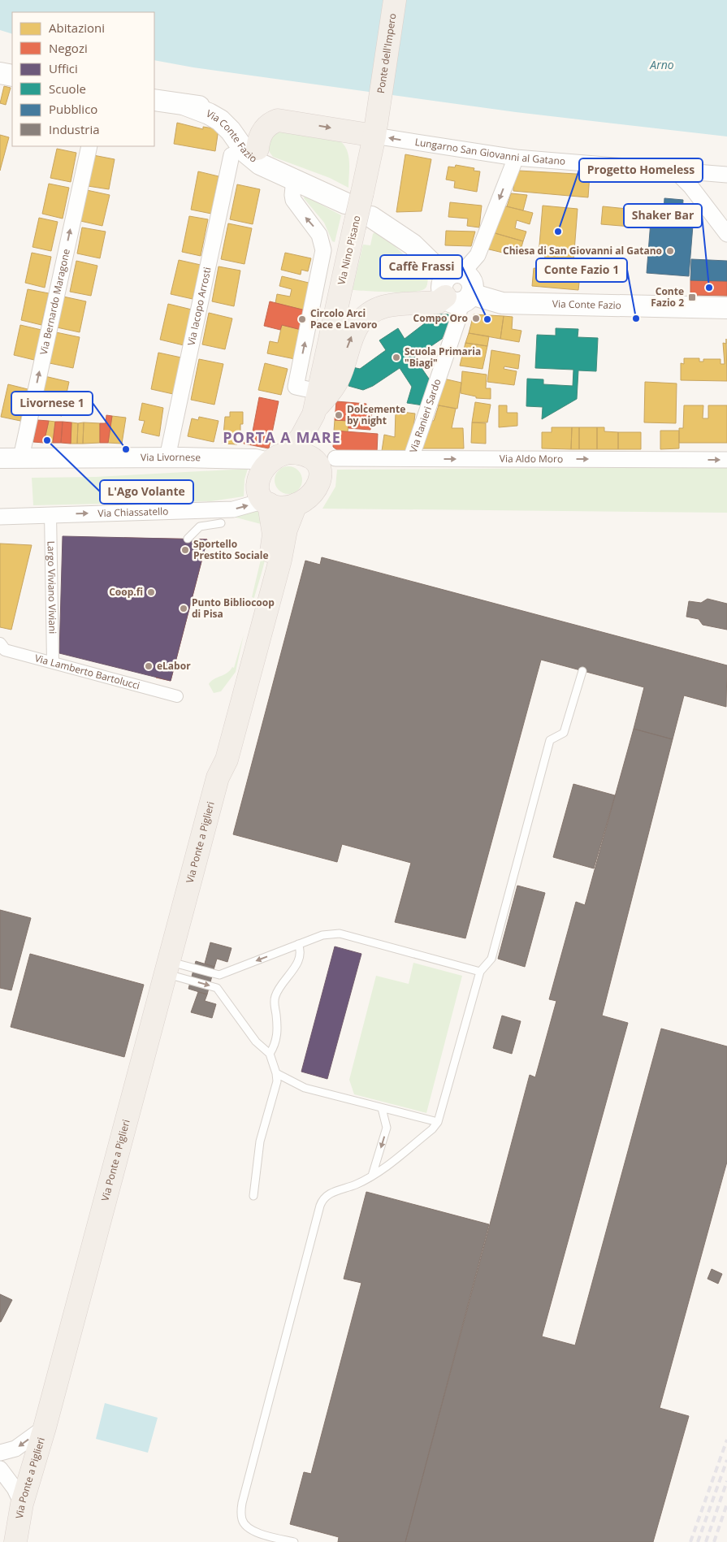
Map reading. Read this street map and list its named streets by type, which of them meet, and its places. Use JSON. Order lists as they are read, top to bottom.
{
  "streets": {
    "main road": [
      "Ponte dell'Impero",
      "Via Conte Fazio",
      "Via Nino Pisano",
      "Via Ponte a Piglieri"
    ],
    "street": [
      "Lungarno San Giovanni al Gatano",
      "Via Bernardo Maragone",
      "Via Iacopo Arrosti",
      "Via Ranieri Sardo",
      "Via Livornese",
      "Via Aldo Moro",
      "Via Chiassatello",
      "Largo Viviano Viviani",
      "Via Lamberto Bartolucci"
    ]
  },
  "crossings": [
    ["Ponte dell'Impero", "Via Nino Pisano"],
    ["Via Conte Fazio", "Via Nino Pisano"],
    ["Via Conte Fazio", "Via Ranieri Sardo"],
    ["Lungarno San Giovanni al Gatano", "Via Nino Pisano"],
    ["Via Nino Pisano", "Via Livornese"],
    ["Via Nino Pisano", "Via Aldo Moro"],
    ["Via Nino Pisano", "Via Chiassatello"],
    ["Via Nino Pisano", "Via Ponte a Piglieri"],
    ["Via Bernardo Maragone", "Via Livornese"],
    ["Via Iacopo Arrosti", "Via Livornese"],
    ["Via Ranieri Sardo", "Via Aldo Moro"],
    ["Via Livornese", "Via Aldo Moro"],
    ["Via Livornese", "Via Chiassatello"],
    ["Via Livornese", "Via Ponte a Piglieri"],
    ["Via Aldo Moro", "Via Chiassatello"],
    ["Via Aldo Moro", "Via Ponte a Piglieri"],
    ["Via Chiassatello", "Largo Viviano Viviani"],
    ["Via Chiassatello", "Via Ponte a Piglieri"],
    ["Largo Viviano Viviani", "Via Lamberto Bartolucci"]
  ],
  "one_way": [
    "Lungarno San Giovanni al Gatano",
    "Via Bernardo Maragone",
    "Via Aldo Moro",
    "Via Chiassatello"
  ],
  "districts": ["PORTA A MARE"],
  "water": ["Arno"],
  "places": {
    "other": [
      "Progetto Homeless",
      "Chiesa di San Giovanni al Gatano",
      "Shaker Bar",
      "Compo Oro",
      "Conte Fazio 1",
      "Circolo Arci Pace e Lavoro",
      "Caffè Frassi",
      "Scuola Primaria \"Biagi\"",
      "Dolcemente by night",
      "L'Ago Volante",
      "Livornese 1",
      "Sportello Prestito Sociale",
      "Coop.fi",
      "Punto Bibliocoop di Pisa",
      "eLabor"
    ],
    "transit": ["Conte Fazio 2"]
  },
  "legend": [
    "Abitazioni",
    "Negozi",
    "Uffici",
    "Scuole",
    "Pubblico",
    "Industria"
  ]
}
